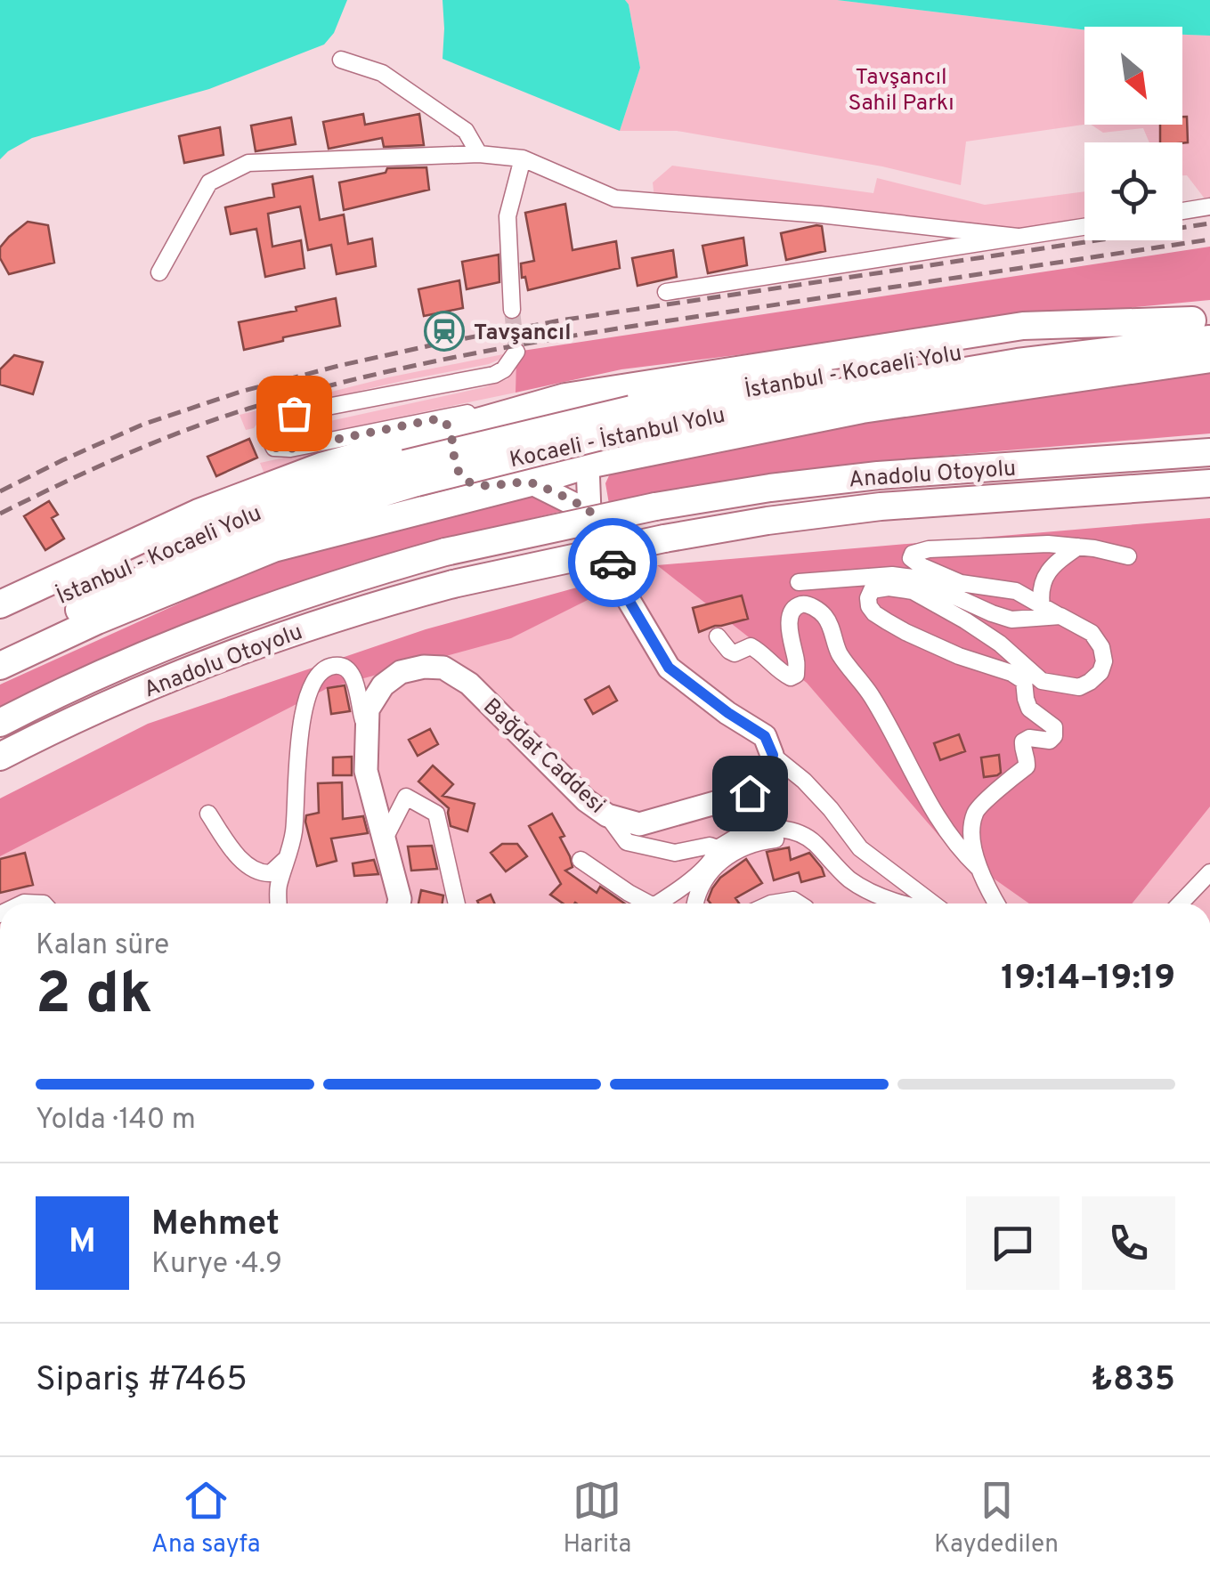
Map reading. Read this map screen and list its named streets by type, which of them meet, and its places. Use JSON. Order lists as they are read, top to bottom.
{
  "streets": {
    "highway": ["İstanbul - Kocaeli Yolu", "Anadolu Otoyolu"],
    "main road": ["Bağdat Caddesi"]
  },
  "parks": ["Tavşancıl Sahil Parkı"],
  "places": {
    "station": ["Tavşancıl"]
  },
  "north": "bottom right",
  "page": {
    "heading": ["2 dk", "Kalan süre", "19:14–19:19"],
    "panel": [
      "Mehmet",
      "Kurye · 4.9",
      "Sipariş #7465",
      "₺835"
    ],
    "bar": "Yolda · 140 m",
    "round": "M",
    "tabs": ["Ana sayfa", "Harita", "Kaydedilen"]
  }
}
